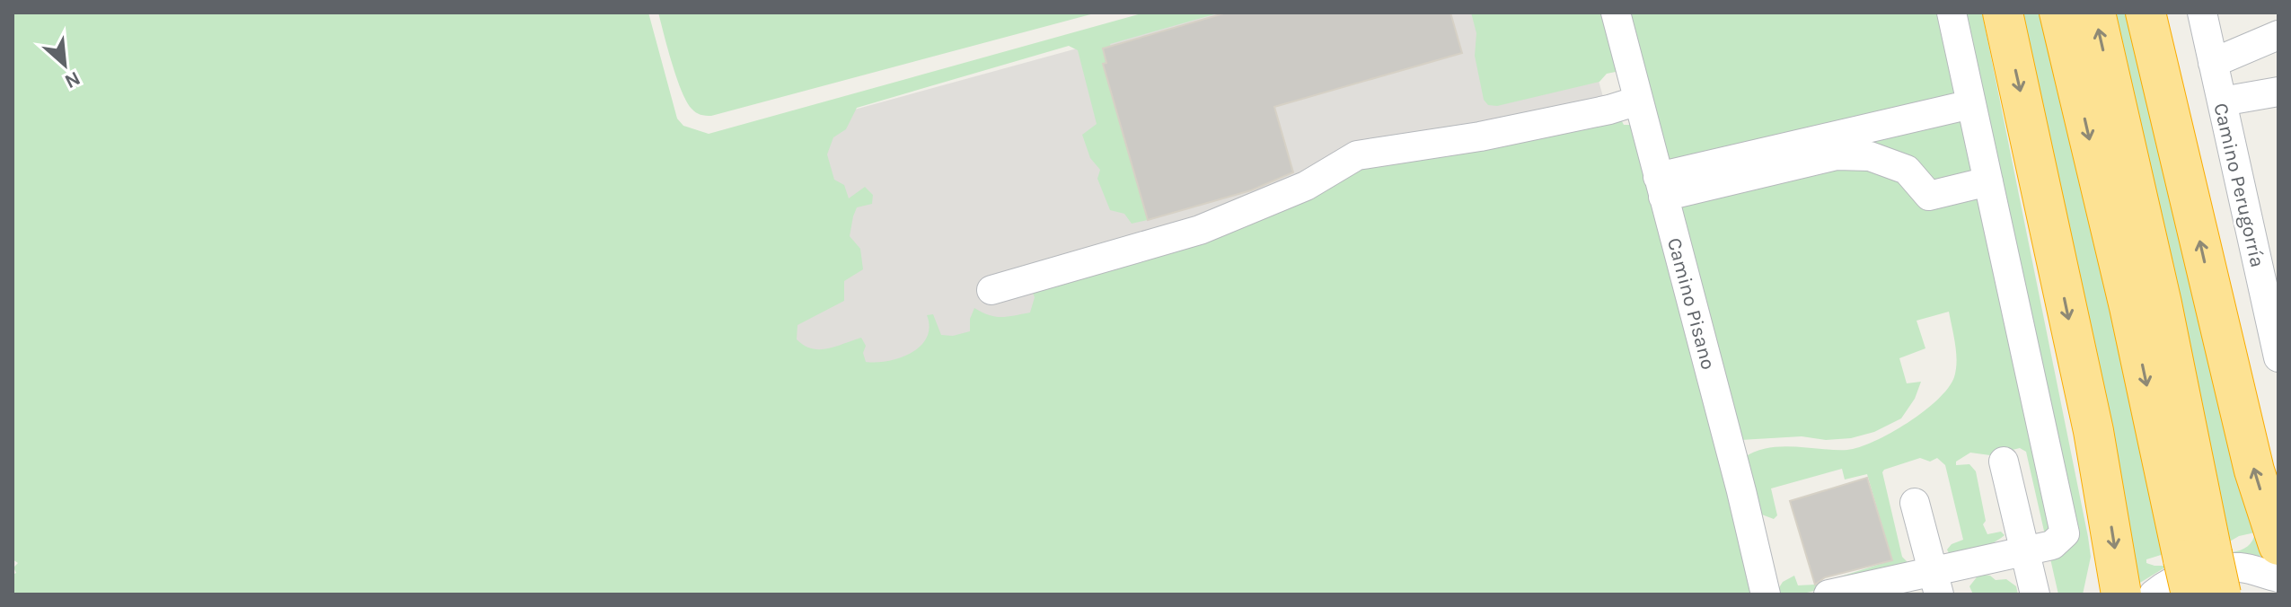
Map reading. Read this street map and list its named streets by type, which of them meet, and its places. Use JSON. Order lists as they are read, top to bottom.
{
  "streets": {
    "street": ["Camino Perugorría", "Camino Pisano"]
  },
  "north": "bottom right"
}
